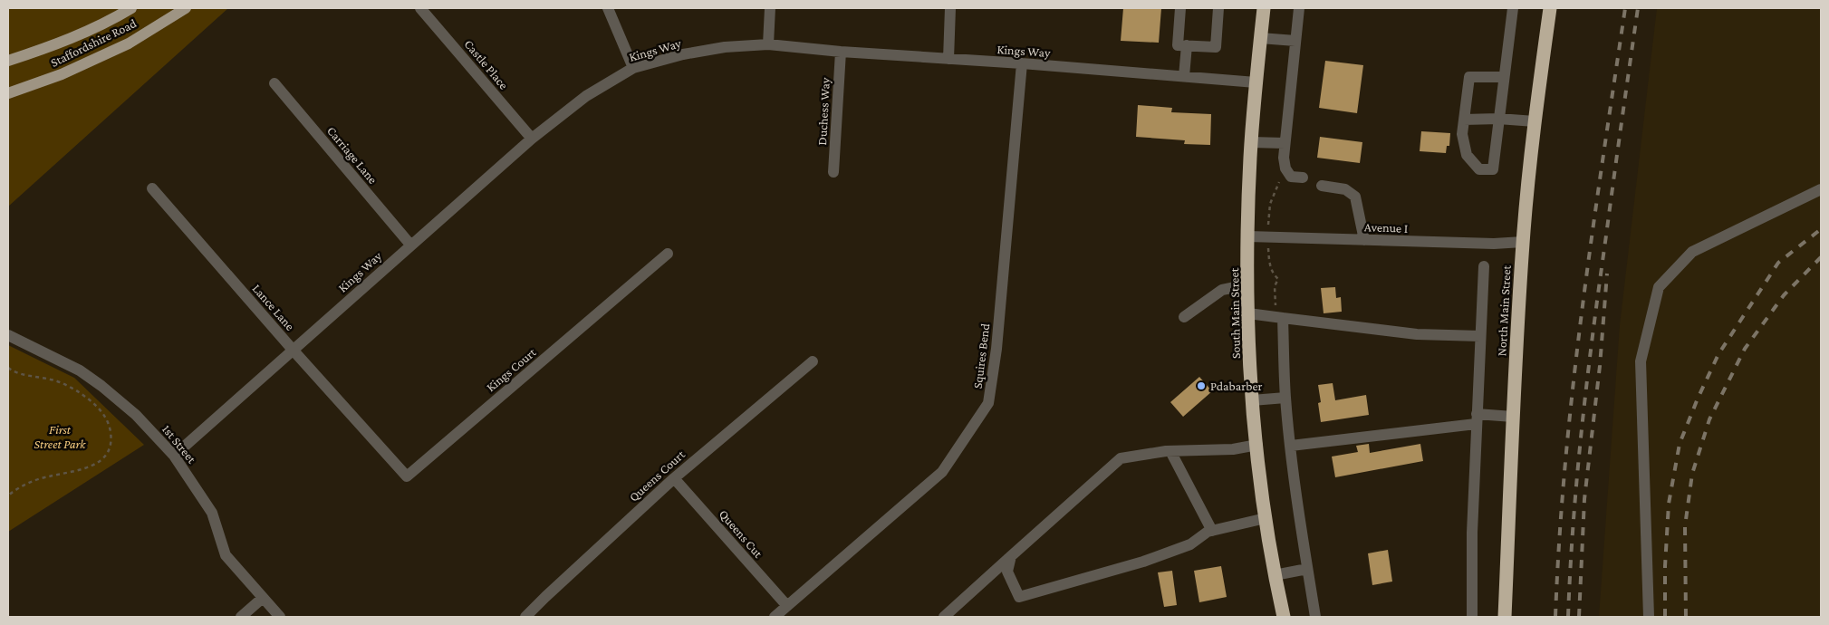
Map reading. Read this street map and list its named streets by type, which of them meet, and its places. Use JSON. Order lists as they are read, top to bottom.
{
  "streets": {
    "highway": ["North Main Street", "South Main Street"],
    "main road": ["Staffordshire Road"],
    "street": [
      "Kings Way",
      "Castle Place",
      "Duchess Way",
      "Carriage Lane",
      "Avenue I",
      "Lance Lane",
      "Squires Bend",
      "Kings Court",
      "1st Street",
      "Queens Court",
      "Queens Cut"
    ]
  },
  "crossings": [
    ["Kings Way", "Castle Place"],
    ["Kings Way", "Duchess Way"],
    ["Kings Way", "Carriage Lane"],
    ["Kings Way", "Lance Lane"],
    ["Kings Way", "South Main Street"],
    ["Kings Way", "Squires Bend"],
    ["Kings Way", "1st Street"],
    ["Avenue I", "North Main Street"],
    ["Avenue I", "South Main Street"],
    ["Lance Lane", "Kings Court"],
    ["Squires Bend", "Queens Cut"],
    ["Queens Court", "Queens Cut"]
  ],
  "parks": ["First Street Park"],
  "places": ["Pdabarber"]
}
